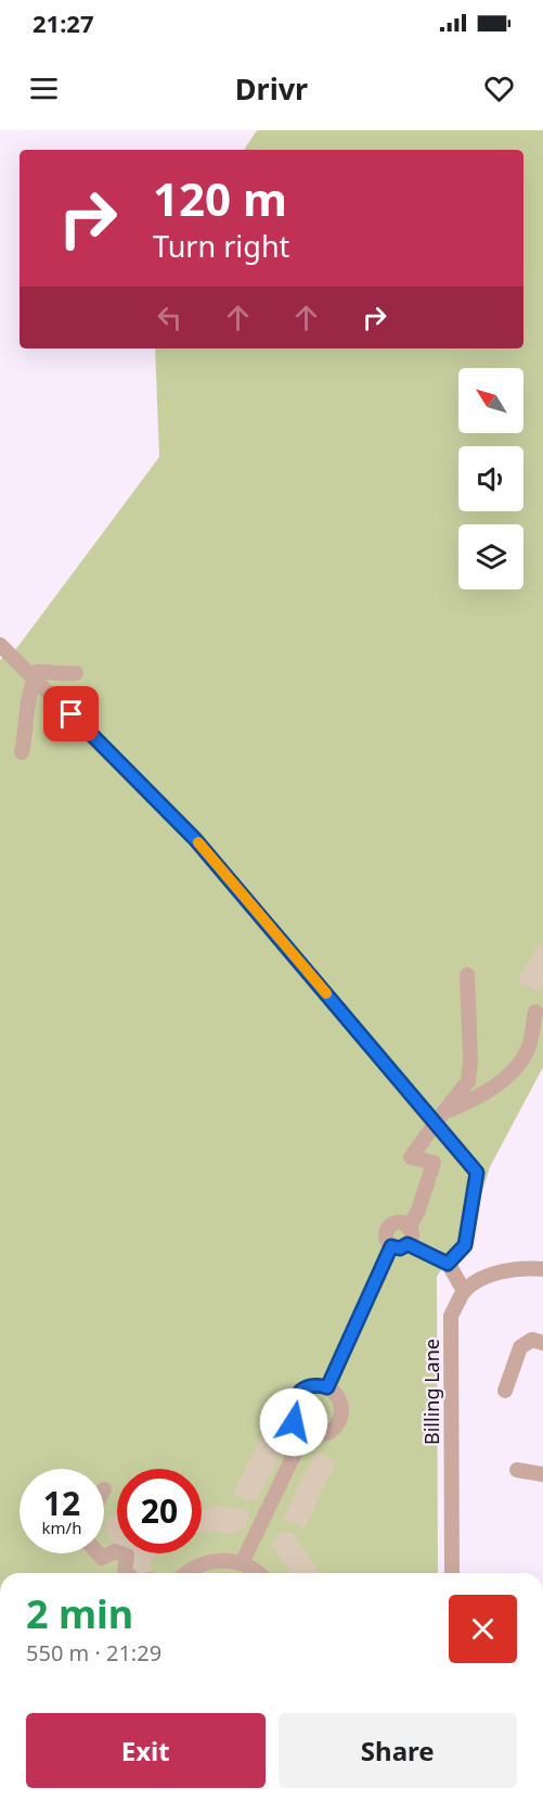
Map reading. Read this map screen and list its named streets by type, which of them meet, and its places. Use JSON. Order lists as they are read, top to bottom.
{
  "streets": {
    "street": ["Billing Lane"]
  },
  "north": "top left",
  "page": {
    "status": "21:27",
    "header": "Drivr",
    "turn": ["120 m", "Turn right"],
    "speed": "12 km/h",
    "limit": "20",
    "heading": ["2 min", "550 m · 21:29"],
    "buttons": ["Exit", "Share"]
  }
}
